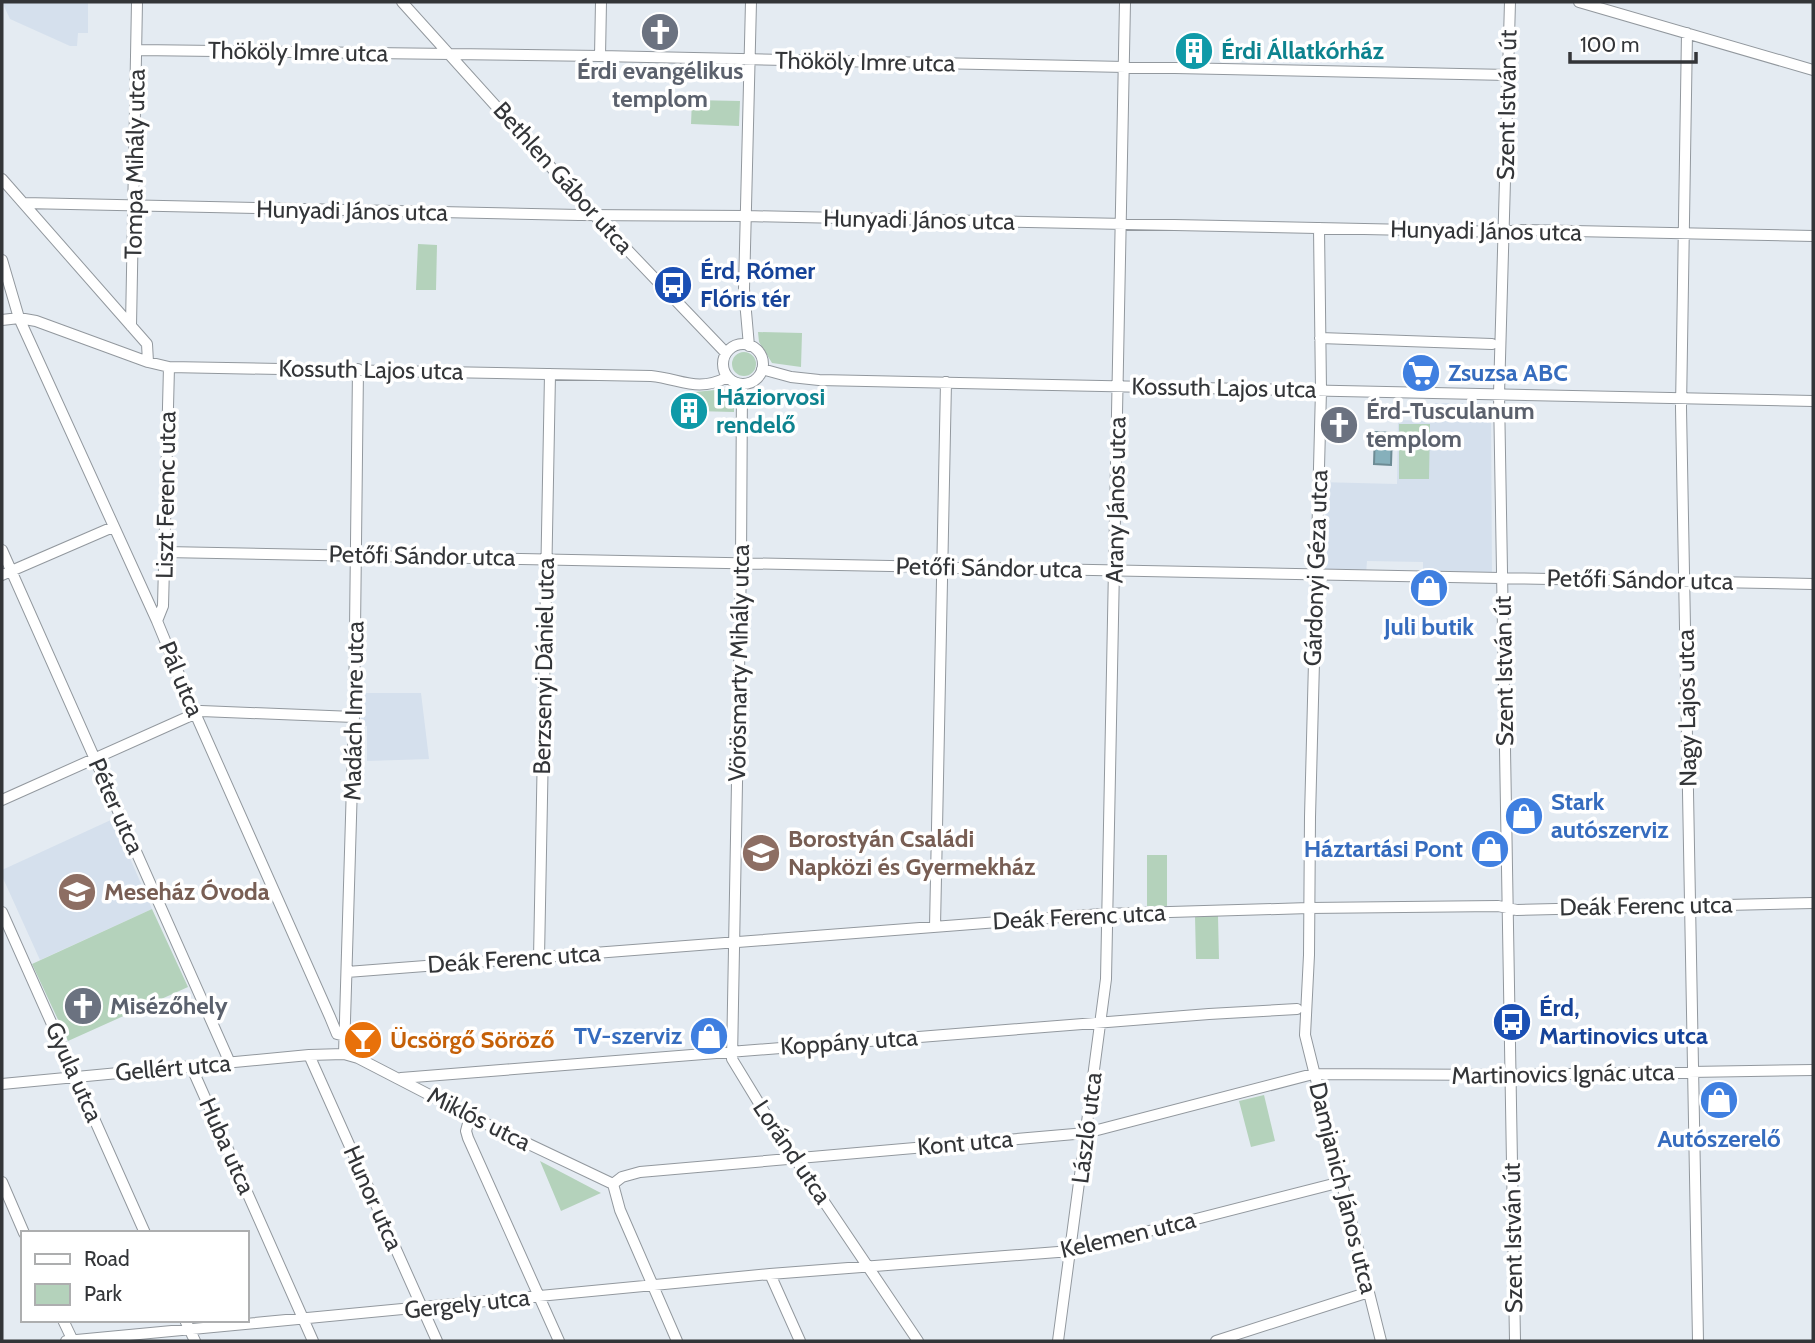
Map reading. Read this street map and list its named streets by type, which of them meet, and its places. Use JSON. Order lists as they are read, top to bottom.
{
  "streets": {
    "street": [
      "Thököly Imre utca",
      "Szent István út",
      "Tompa Mihály utca",
      "Bethlen Gábor utca",
      "Hunyadi János utca",
      "Kossuth Lajos utca",
      "Liszt Ferenc utca",
      "Arany János utca",
      "Petőfi Sándor utca",
      "Gárdonyi Géza utca",
      "Vörösmarty Mihály utca",
      "Berzsenyi Dániel utca",
      "Pál utca",
      "Nagy Lajos utca",
      "Madách Imre utca",
      "Péter utca",
      "Deák Ferenc utca",
      "Koppány utca",
      "Gellért utca",
      "Gyula utca",
      "Martinovics Ignác utca",
      "Miklós utca",
      "László utca",
      "Kont utca",
      "Huba utca",
      "Loránd utca",
      "Damjanich János utca",
      "Hunor utca",
      "Kelemen utca",
      "Gergely utca"
    ]
  },
  "crossings": [
    ["Thököly Imre utca", "Szent István út"],
    ["Thököly Imre utca", "Tompa Mihály utca"],
    ["Thököly Imre utca", "Bethlen Gábor utca"],
    ["Thököly Imre utca", "Arany János utca"],
    ["Szent István út", "Hunyadi János utca"],
    ["Szent István út", "Kossuth Lajos utca"],
    ["Szent István út", "Petőfi Sándor utca"],
    ["Szent István út", "Deák Ferenc utca"],
    ["Szent István út", "Martinovics Ignác utca"],
    ["Tompa Mihály utca", "Hunyadi János utca"],
    ["Bethlen Gábor utca", "Hunyadi János utca"],
    ["Bethlen Gábor utca", "Kossuth Lajos utca"],
    ["Bethlen Gábor utca", "Vörösmarty Mihály utca"],
    ["Hunyadi János utca", "Arany János utca"],
    ["Hunyadi János utca", "Gárdonyi Géza utca"],
    ["Hunyadi János utca", "Nagy Lajos utca"],
    ["Kossuth Lajos utca", "Liszt Ferenc utca"],
    ["Kossuth Lajos utca", "Arany János utca"],
    ["Kossuth Lajos utca", "Gárdonyi Géza utca"],
    ["Kossuth Lajos utca", "Vörösmarty Mihály utca"],
    ["Kossuth Lajos utca", "Berzsenyi Dániel utca"],
    ["Kossuth Lajos utca", "Pál utca"],
    ["Kossuth Lajos utca", "Nagy Lajos utca"],
    ["Kossuth Lajos utca", "Madách Imre utca"],
    ["Liszt Ferenc utca", "Petőfi Sándor utca"],
    ["Liszt Ferenc utca", "Pál utca"],
    ["Arany János utca", "Petőfi Sándor utca"],
    ["Arany János utca", "Deák Ferenc utca"],
    ["Arany János utca", "László utca"],
    ["Petőfi Sándor utca", "Gárdonyi Géza utca"],
    ["Petőfi Sándor utca", "Vörösmarty Mihály utca"],
    ["Petőfi Sándor utca", "Berzsenyi Dániel utca"],
    ["Petőfi Sándor utca", "Nagy Lajos utca"],
    ["Petőfi Sándor utca", "Madách Imre utca"],
    ["Gárdonyi Géza utca", "Deák Ferenc utca"],
    ["Gárdonyi Géza utca", "Damjanich János utca"],
    ["Vörösmarty Mihály utca", "Deák Ferenc utca"],
    ["Vörösmarty Mihály utca", "Loránd utca"],
    ["Berzsenyi Dániel utca", "Deák Ferenc utca"],
    ["Pál utca", "Madách Imre utca"],
    ["Nagy Lajos utca", "Deák Ferenc utca"],
    ["Nagy Lajos utca", "Martinovics Ignác utca"],
    ["Madách Imre utca", "Deák Ferenc utca"],
    ["Madách Imre utca", "Gellért utca"],
    ["Madách Imre utca", "Miklós utca"],
    ["Péter utca", "Gellért utca"],
    ["Deák Ferenc utca", "László utca"],
    ["Deák Ferenc utca", "Loránd utca"],
    ["Deák Ferenc utca", "Damjanich János utca"],
    ["Koppány utca", "Miklós utca"],
    ["Koppány utca", "László utca"],
    ["Koppány utca", "Loránd utca"],
    ["Koppány utca", "Damjanich János utca"],
    ["Gellért utca", "Gyula utca"],
    ["Gellért utca", "Miklós utca"],
    ["Gellért utca", "Huba utca"],
    ["Gellért utca", "Hunor utca"],
    ["Martinovics Ignác utca", "Kont utca"],
    ["Martinovics Ignác utca", "Damjanich János utca"],
    ["Miklós utca", "Kont utca"],
    ["László utca", "Kont utca"],
    ["László utca", "Kelemen utca"],
    ["Kont utca", "Loránd utca"],
    ["Kont utca", "Damjanich János utca"],
    ["Huba utca", "Gergely utca"],
    ["Loránd utca", "Kelemen utca"],
    ["Loránd utca", "Gergely utca"],
    ["Damjanich János utca", "Kelemen utca"],
    ["Hunor utca", "Gergely utca"],
    ["Kelemen utca", "Gergely utca"]
  ],
  "places": {
    "church": ["Érdi evangélikus templom", "Érd-Tusculanum templom", "Misézőhely"],
    "building": ["Érdi Állatkórház", "Háziorvosi rendelő"],
    "bus stop": ["Érd, Rómer Flóris tér", "Érd, Martinovics utca"],
    "supermarket": ["Zsuzsa ABC"],
    "shop": [
      "Juli butik",
      "Stark autószerviz",
      "Háztartási Pont",
      "TV-szerviz",
      "Autószerelő"
    ],
    "school or university": ["Borostyán Családi Napközi és Gyermekház", "Meseház Óvoda"],
    "bar": ["Ücsörgő Söröző"]
  },
  "legend": ["Road", "Park"],
  "scale_bar": "100 m"
}
